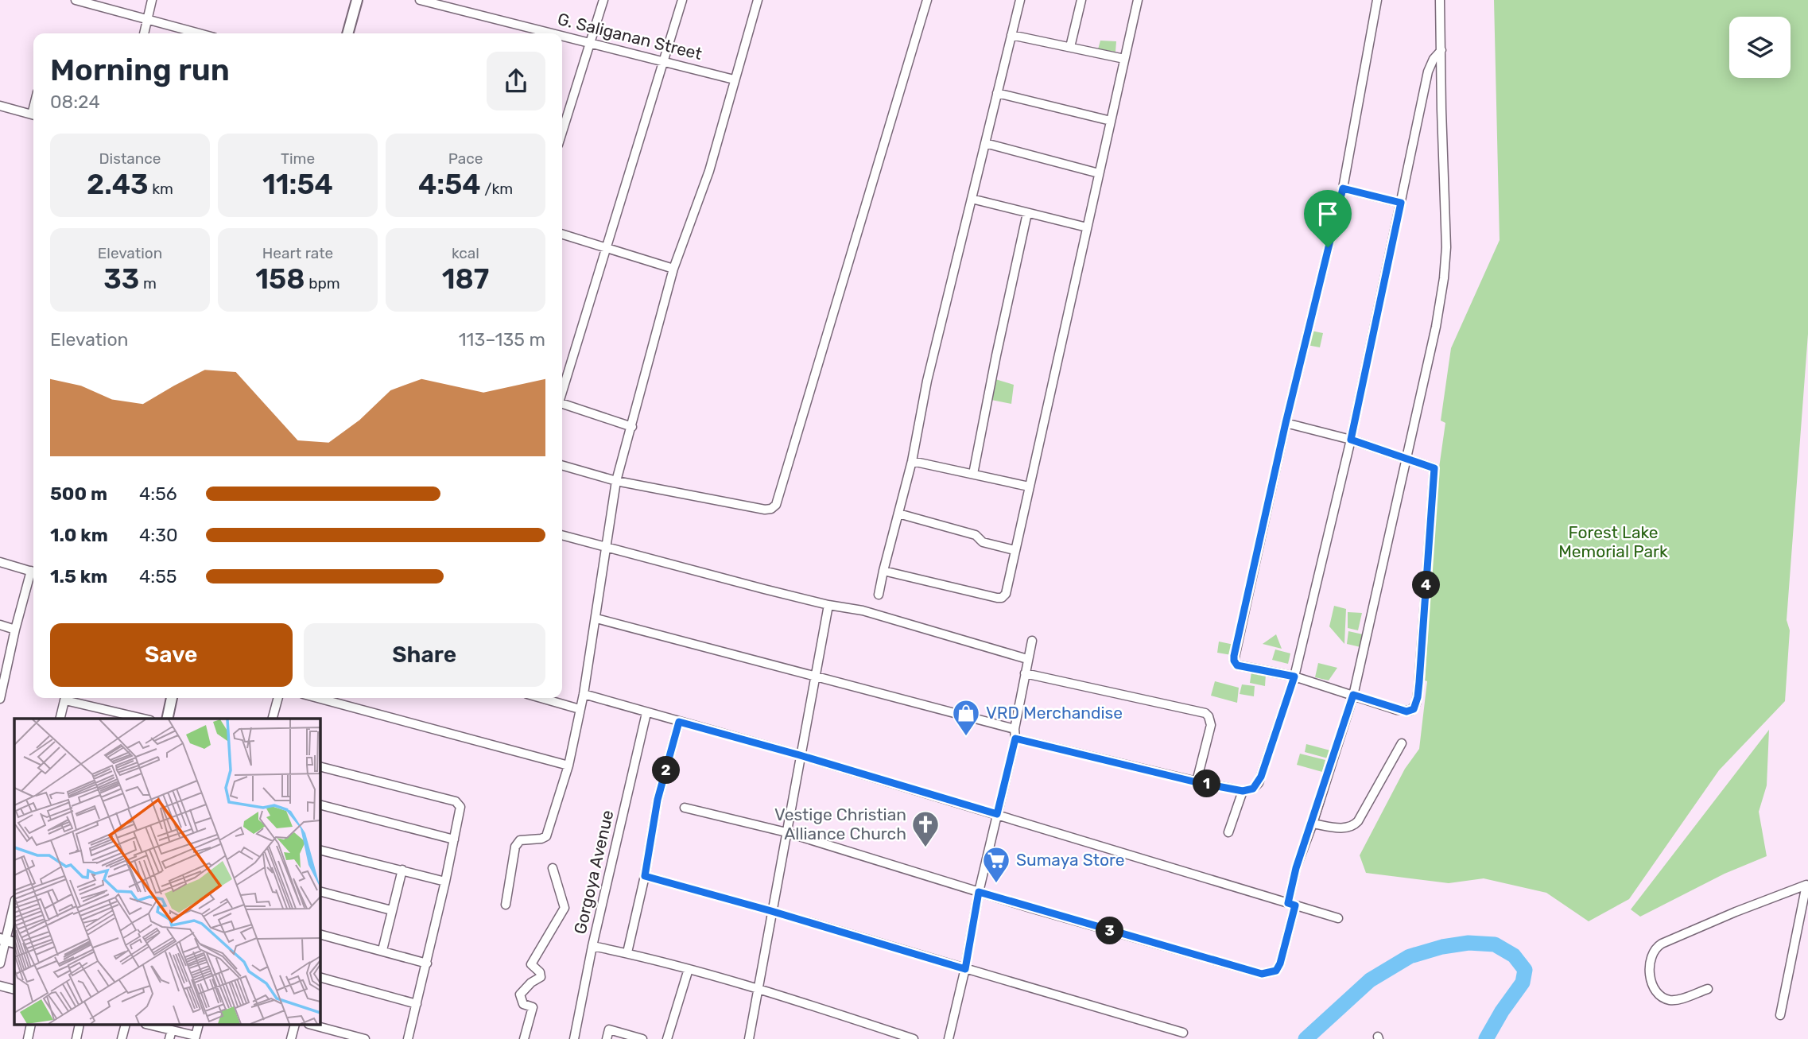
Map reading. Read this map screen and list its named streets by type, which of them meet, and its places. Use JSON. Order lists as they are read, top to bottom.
{
  "streets": {
    "street": ["G. Saliganan Street", "Gorgoya Avenue"]
  },
  "parks": ["Forest Lake Memorial Park"],
  "places": {
    "shop": ["VRD Merchandise"],
    "church": ["Vestige Christian Alliance Church"],
    "supermarket": ["Sumaya Store"]
  },
  "page": {
    "heading": ["Morning run", "08:24"],
    "stats": [
      ["Distance", "2.43 km"],
      ["Time", "11:54"],
      ["Pace", "4:54 /km"],
      ["Elevation", "33 m"],
      ["Heart rate", "158 bpm"],
      ["kcal", "187"]
    ],
    "chart": ["Elevation", "113–135 m"],
    "list": [
      {
        "name": "500 m",
        "note": "4:56"
      },
      {
        "name": "1.0 km",
        "note": "4:30"
      },
      {
        "name": "1.5 km",
        "note": "4:55"
      }
    ],
    "pins": [
      "4",
      "2",
      "1",
      "3"
    ],
    "buttons": ["Save", "Share"]
  }
}
